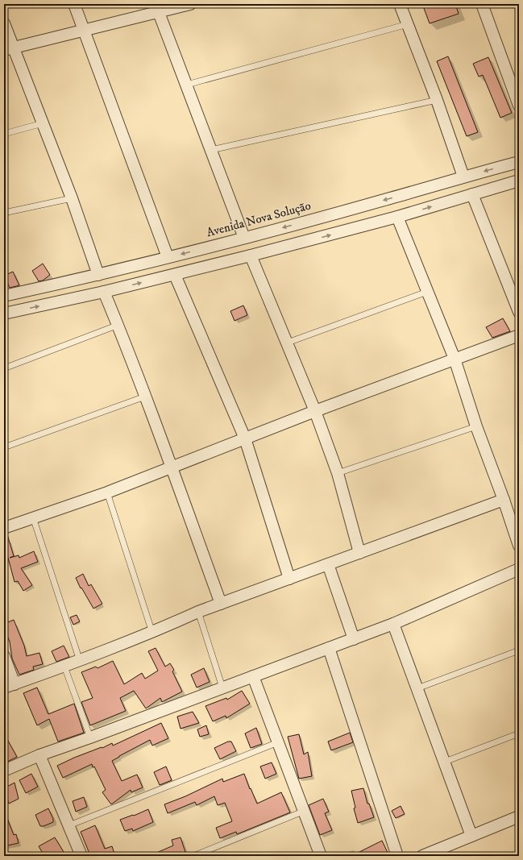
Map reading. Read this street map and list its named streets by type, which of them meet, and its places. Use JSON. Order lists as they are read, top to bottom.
{
  "streets": {
    "street": ["Avenida Nova Solução"]
  }
}
